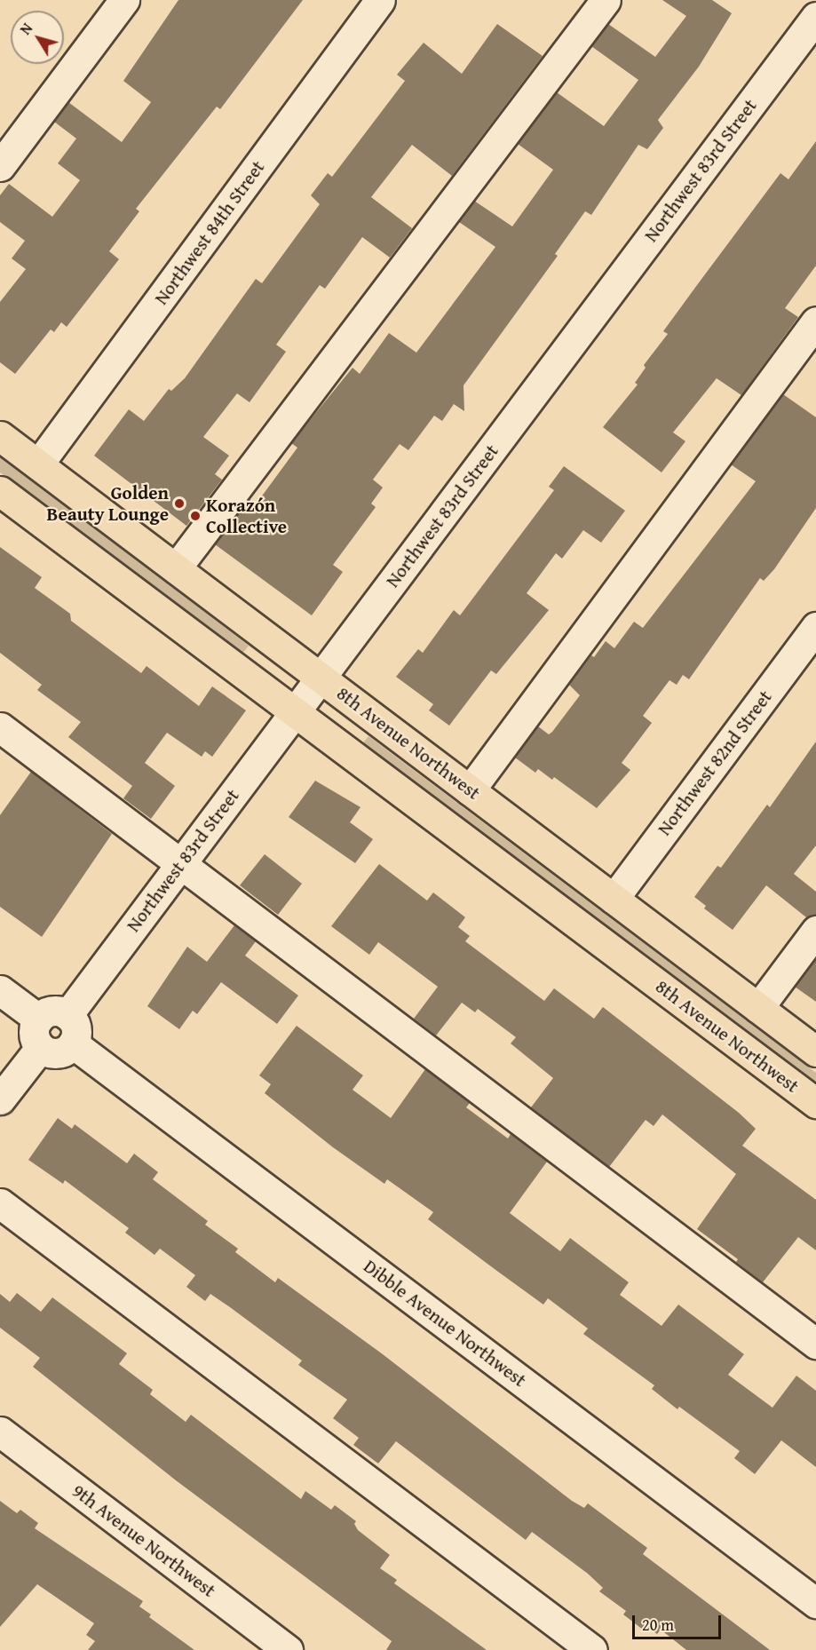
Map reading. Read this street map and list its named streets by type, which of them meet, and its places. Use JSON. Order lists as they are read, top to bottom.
{
  "streets": {
    "main road": ["8th Avenue Northwest"],
    "street": [
      "Northwest 83rd Street",
      "Northwest 84th Street",
      "Northwest 82nd Street",
      "Dibble Avenue Northwest",
      "9th Avenue Northwest"
    ]
  },
  "crossings": [
    ["Northwest 83rd Street", "8th Avenue Northwest"],
    ["Northwest 83rd Street", "Dibble Avenue Northwest"],
    ["Northwest 84th Street", "8th Avenue Northwest"],
    ["8th Avenue Northwest", "Northwest 82nd Street"]
  ],
  "places": ["Golden Beauty Lounge", "Korazón Collective"],
  "scale_bar": "20 m",
  "north": "top left"
}
